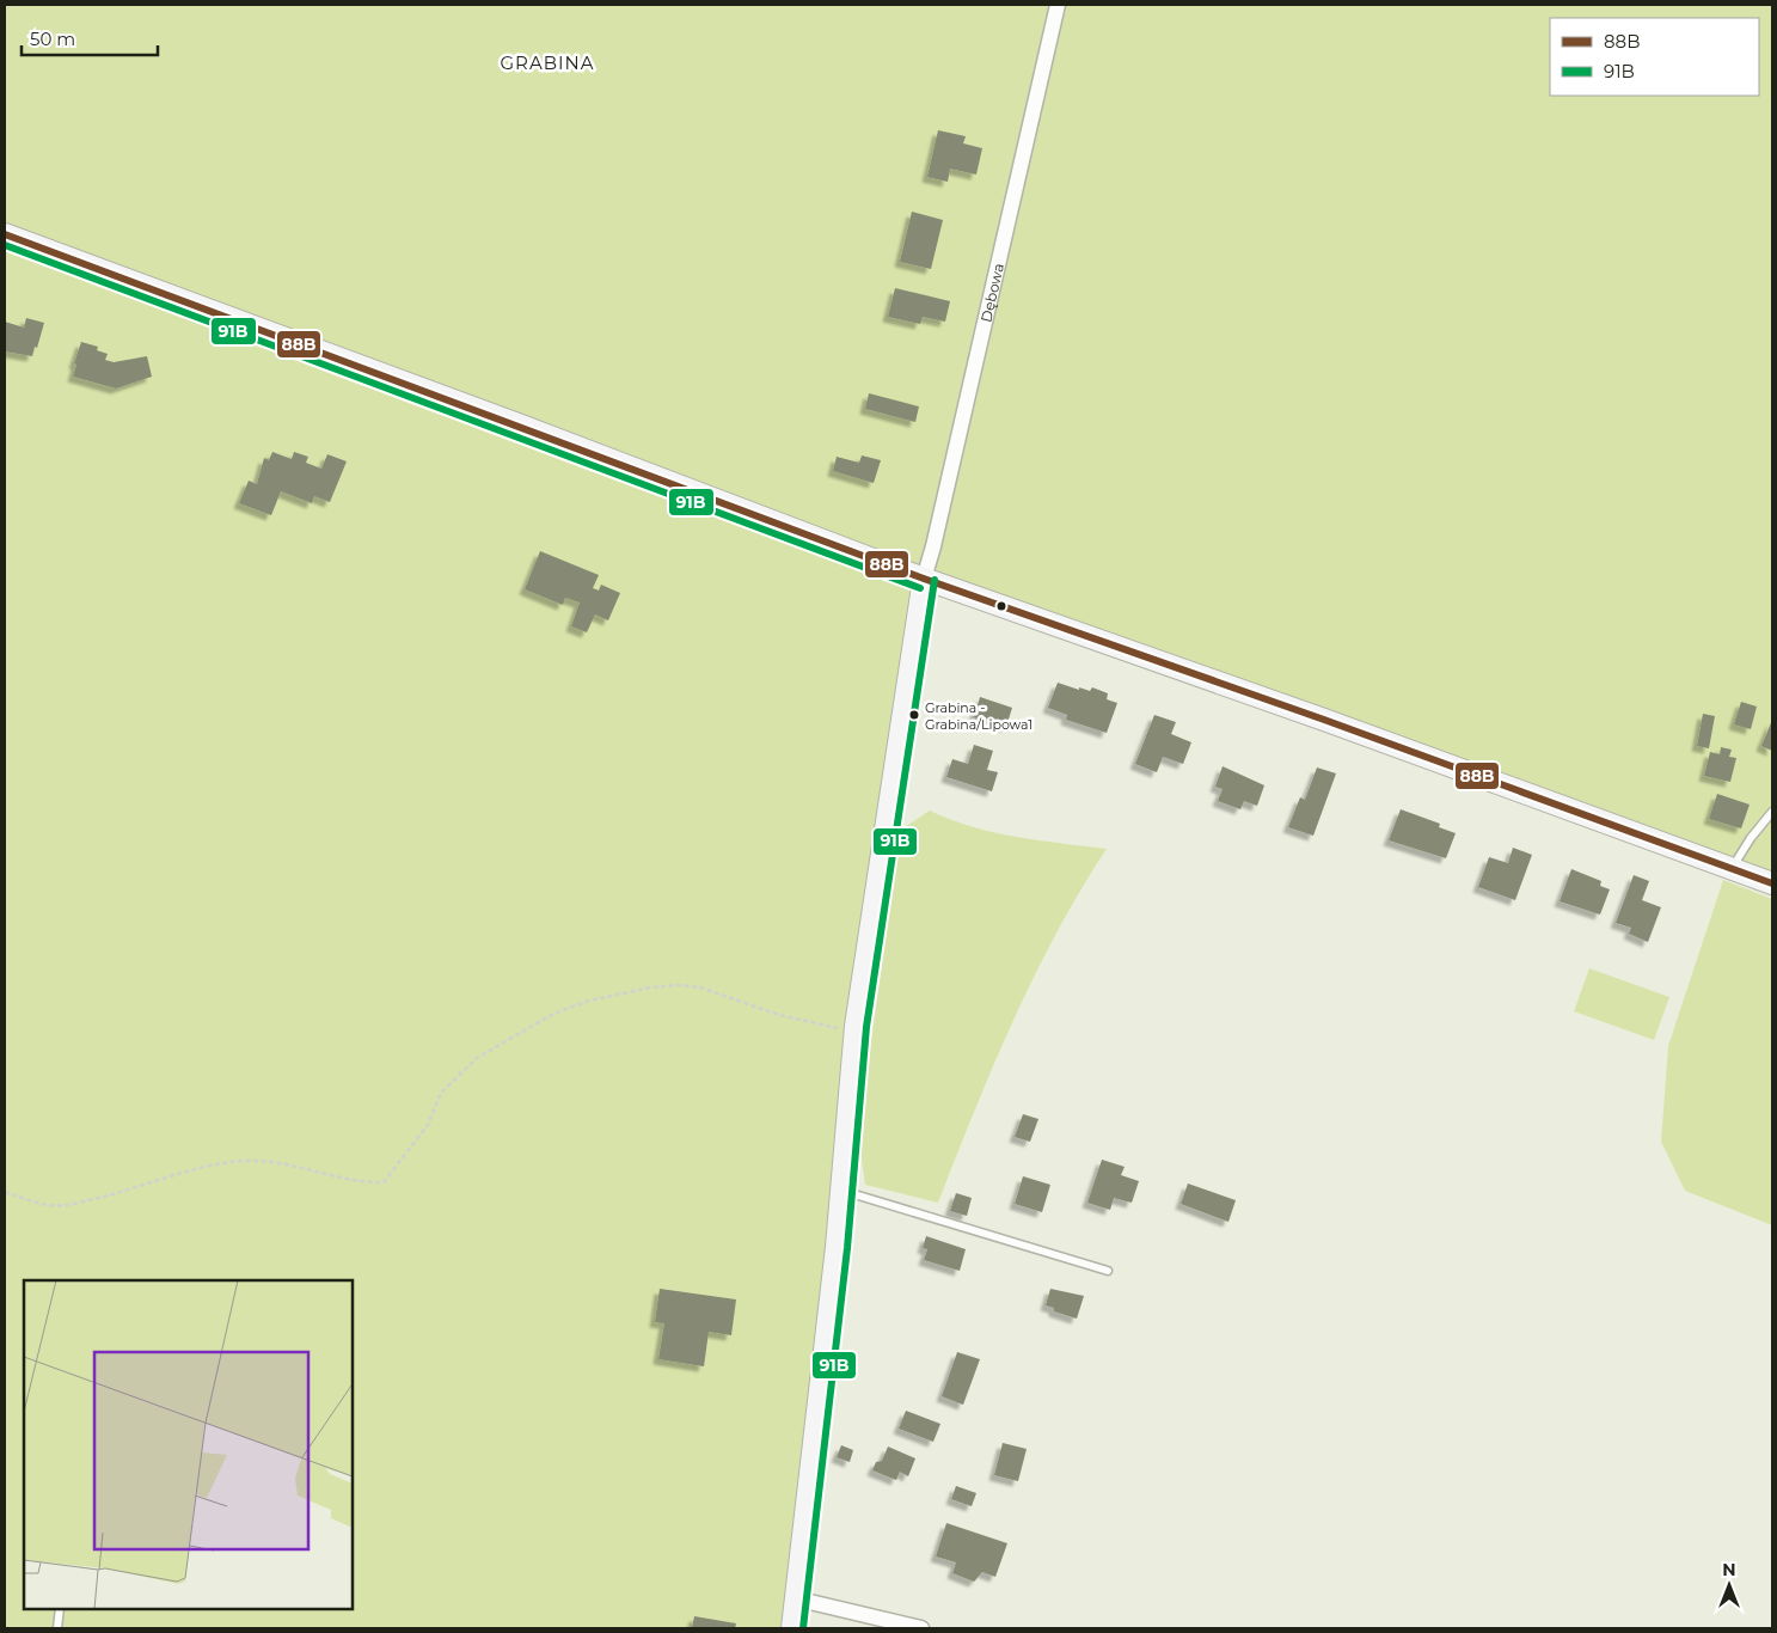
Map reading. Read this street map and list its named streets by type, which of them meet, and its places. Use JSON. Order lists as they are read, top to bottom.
{
  "streets": {
    "street": ["Dębowa"]
  },
  "districts": ["GRABINA"],
  "places": ["Grabina - Grabina/Lipowa1"],
  "lines": ["transit line 88B", "transit line 91B"],
  "legend": ["88B", "91B"],
  "scale_bar": "50 m",
  "north": "top"
}
